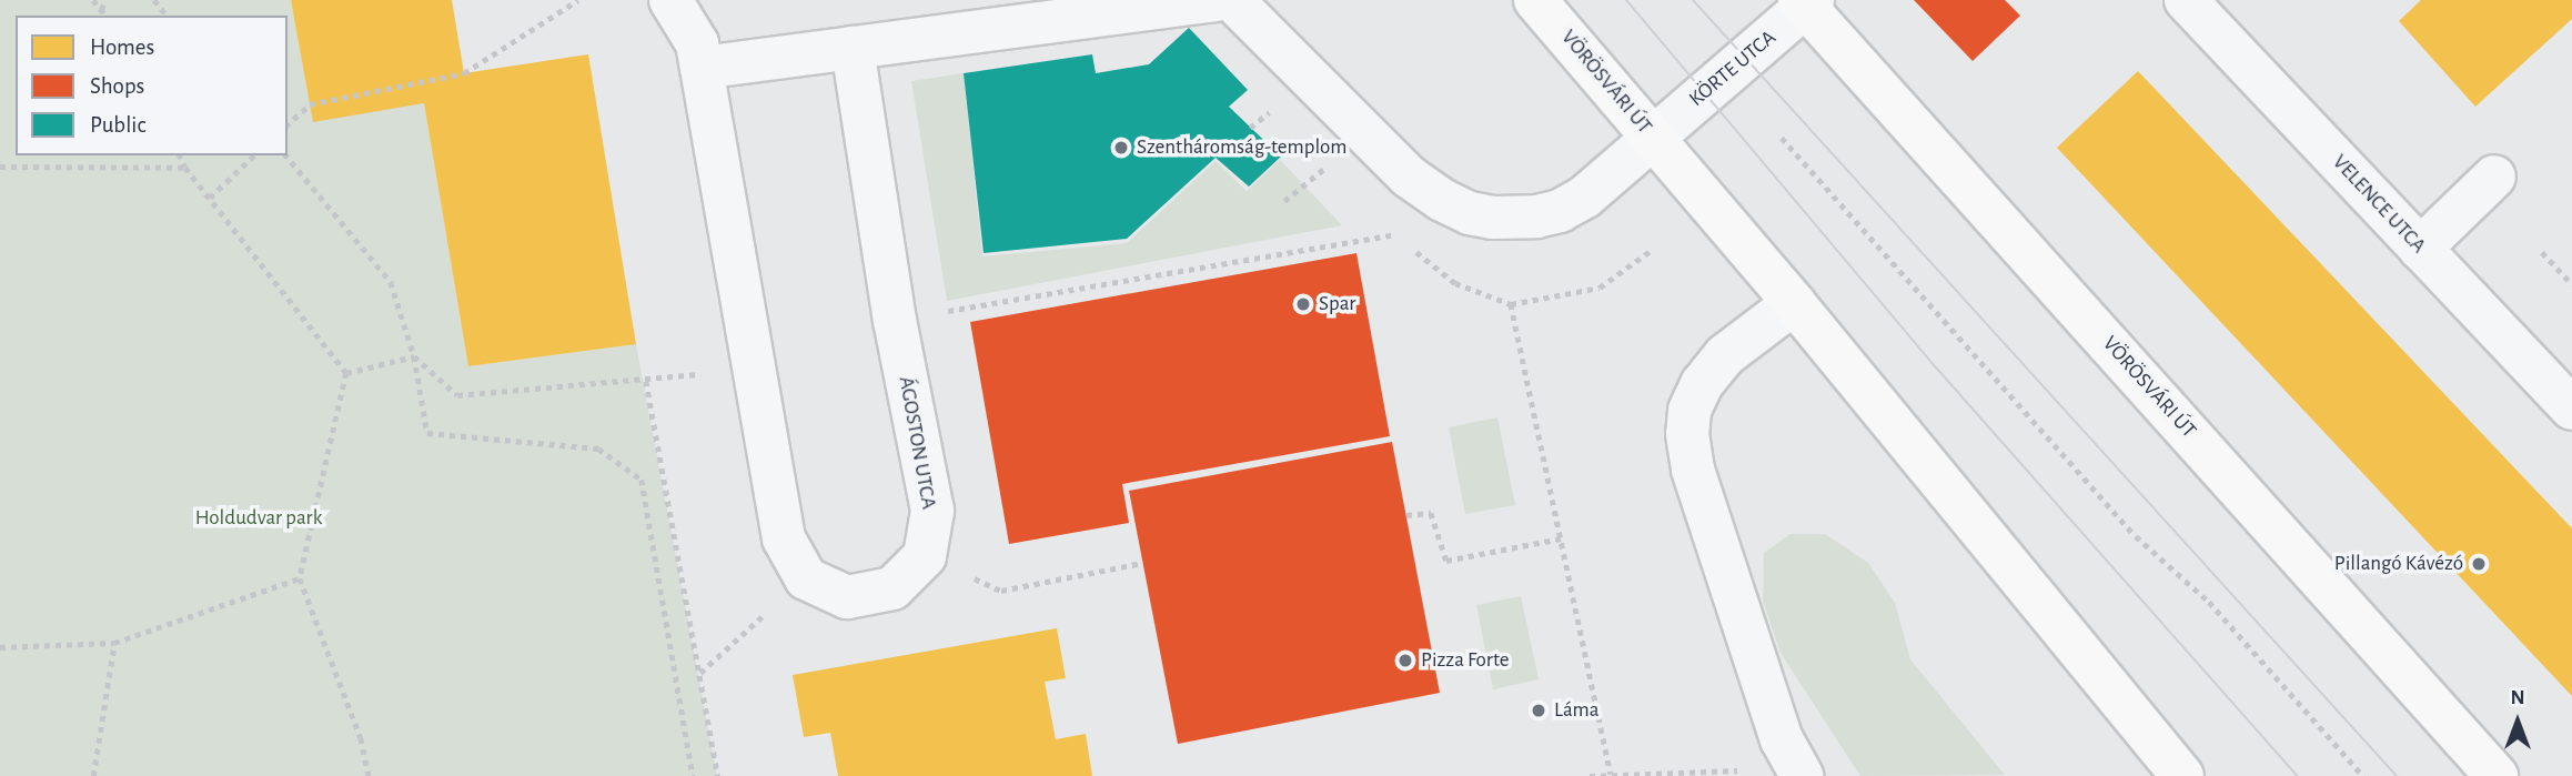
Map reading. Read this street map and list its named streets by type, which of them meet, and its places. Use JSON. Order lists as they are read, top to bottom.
{
  "streets": {
    "main road": ["VÖRÖSVÁRI ÚT"],
    "street": ["KÖRTE UTCA", "VELENCE UTCA", "ÁGOSTON UTCA"]
  },
  "crossings": [
    ["KÖRTE UTCA", "VÖRÖSVÁRI ÚT"]
  ],
  "parks": ["Holdudvar park"],
  "places": [
    "Szentháromság-templom",
    "Spar",
    "Pillangó Kávézó",
    "Pizza Forte",
    "Láma"
  ],
  "legend": ["Homes", "Shops", "Public"],
  "north": "top"
}
